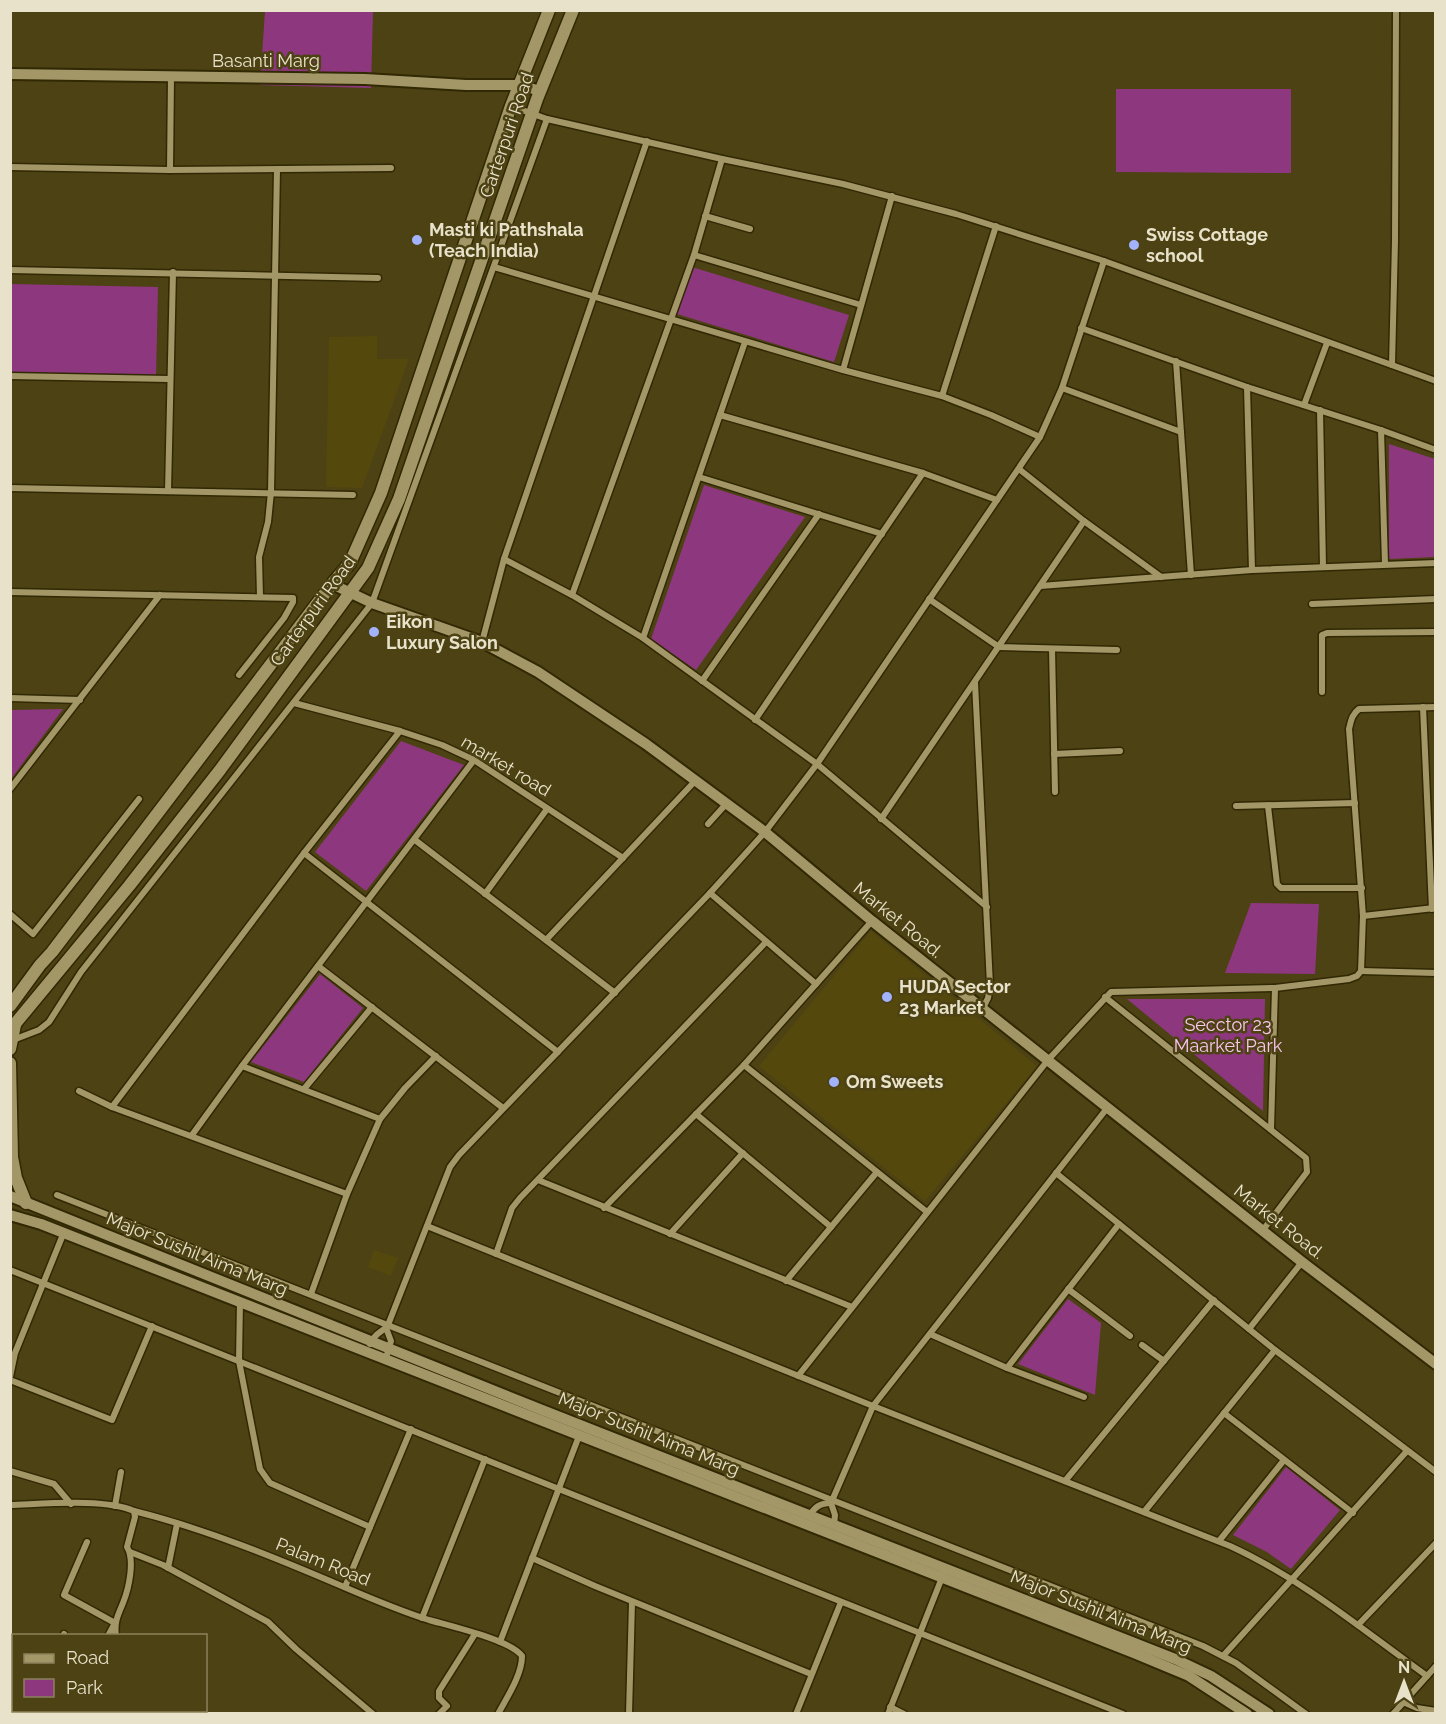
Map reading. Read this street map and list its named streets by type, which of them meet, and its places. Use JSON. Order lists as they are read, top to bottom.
{
  "streets": {
    "main road": ["Carterpuri Road"],
    "street": [
      "Basanti Marg",
      "market road",
      "Market Road.",
      "Major Sushil Aima Marg",
      "Palam Road"
    ]
  },
  "crossings": [
    ["Basanti Marg", "Carterpuri Road"],
    ["Carterpuri Road", "Market Road."]
  ],
  "parks": ["Secctor 23 Maarket Park"],
  "places": [
    "Masti ki Pathshala (Teach India)",
    "Swiss Cottage school",
    "Eikon Luxury Salon",
    "HUDA Sector 23 Market",
    "Om Sweets"
  ],
  "legend": ["Road", "Park"],
  "north": "top"
}
